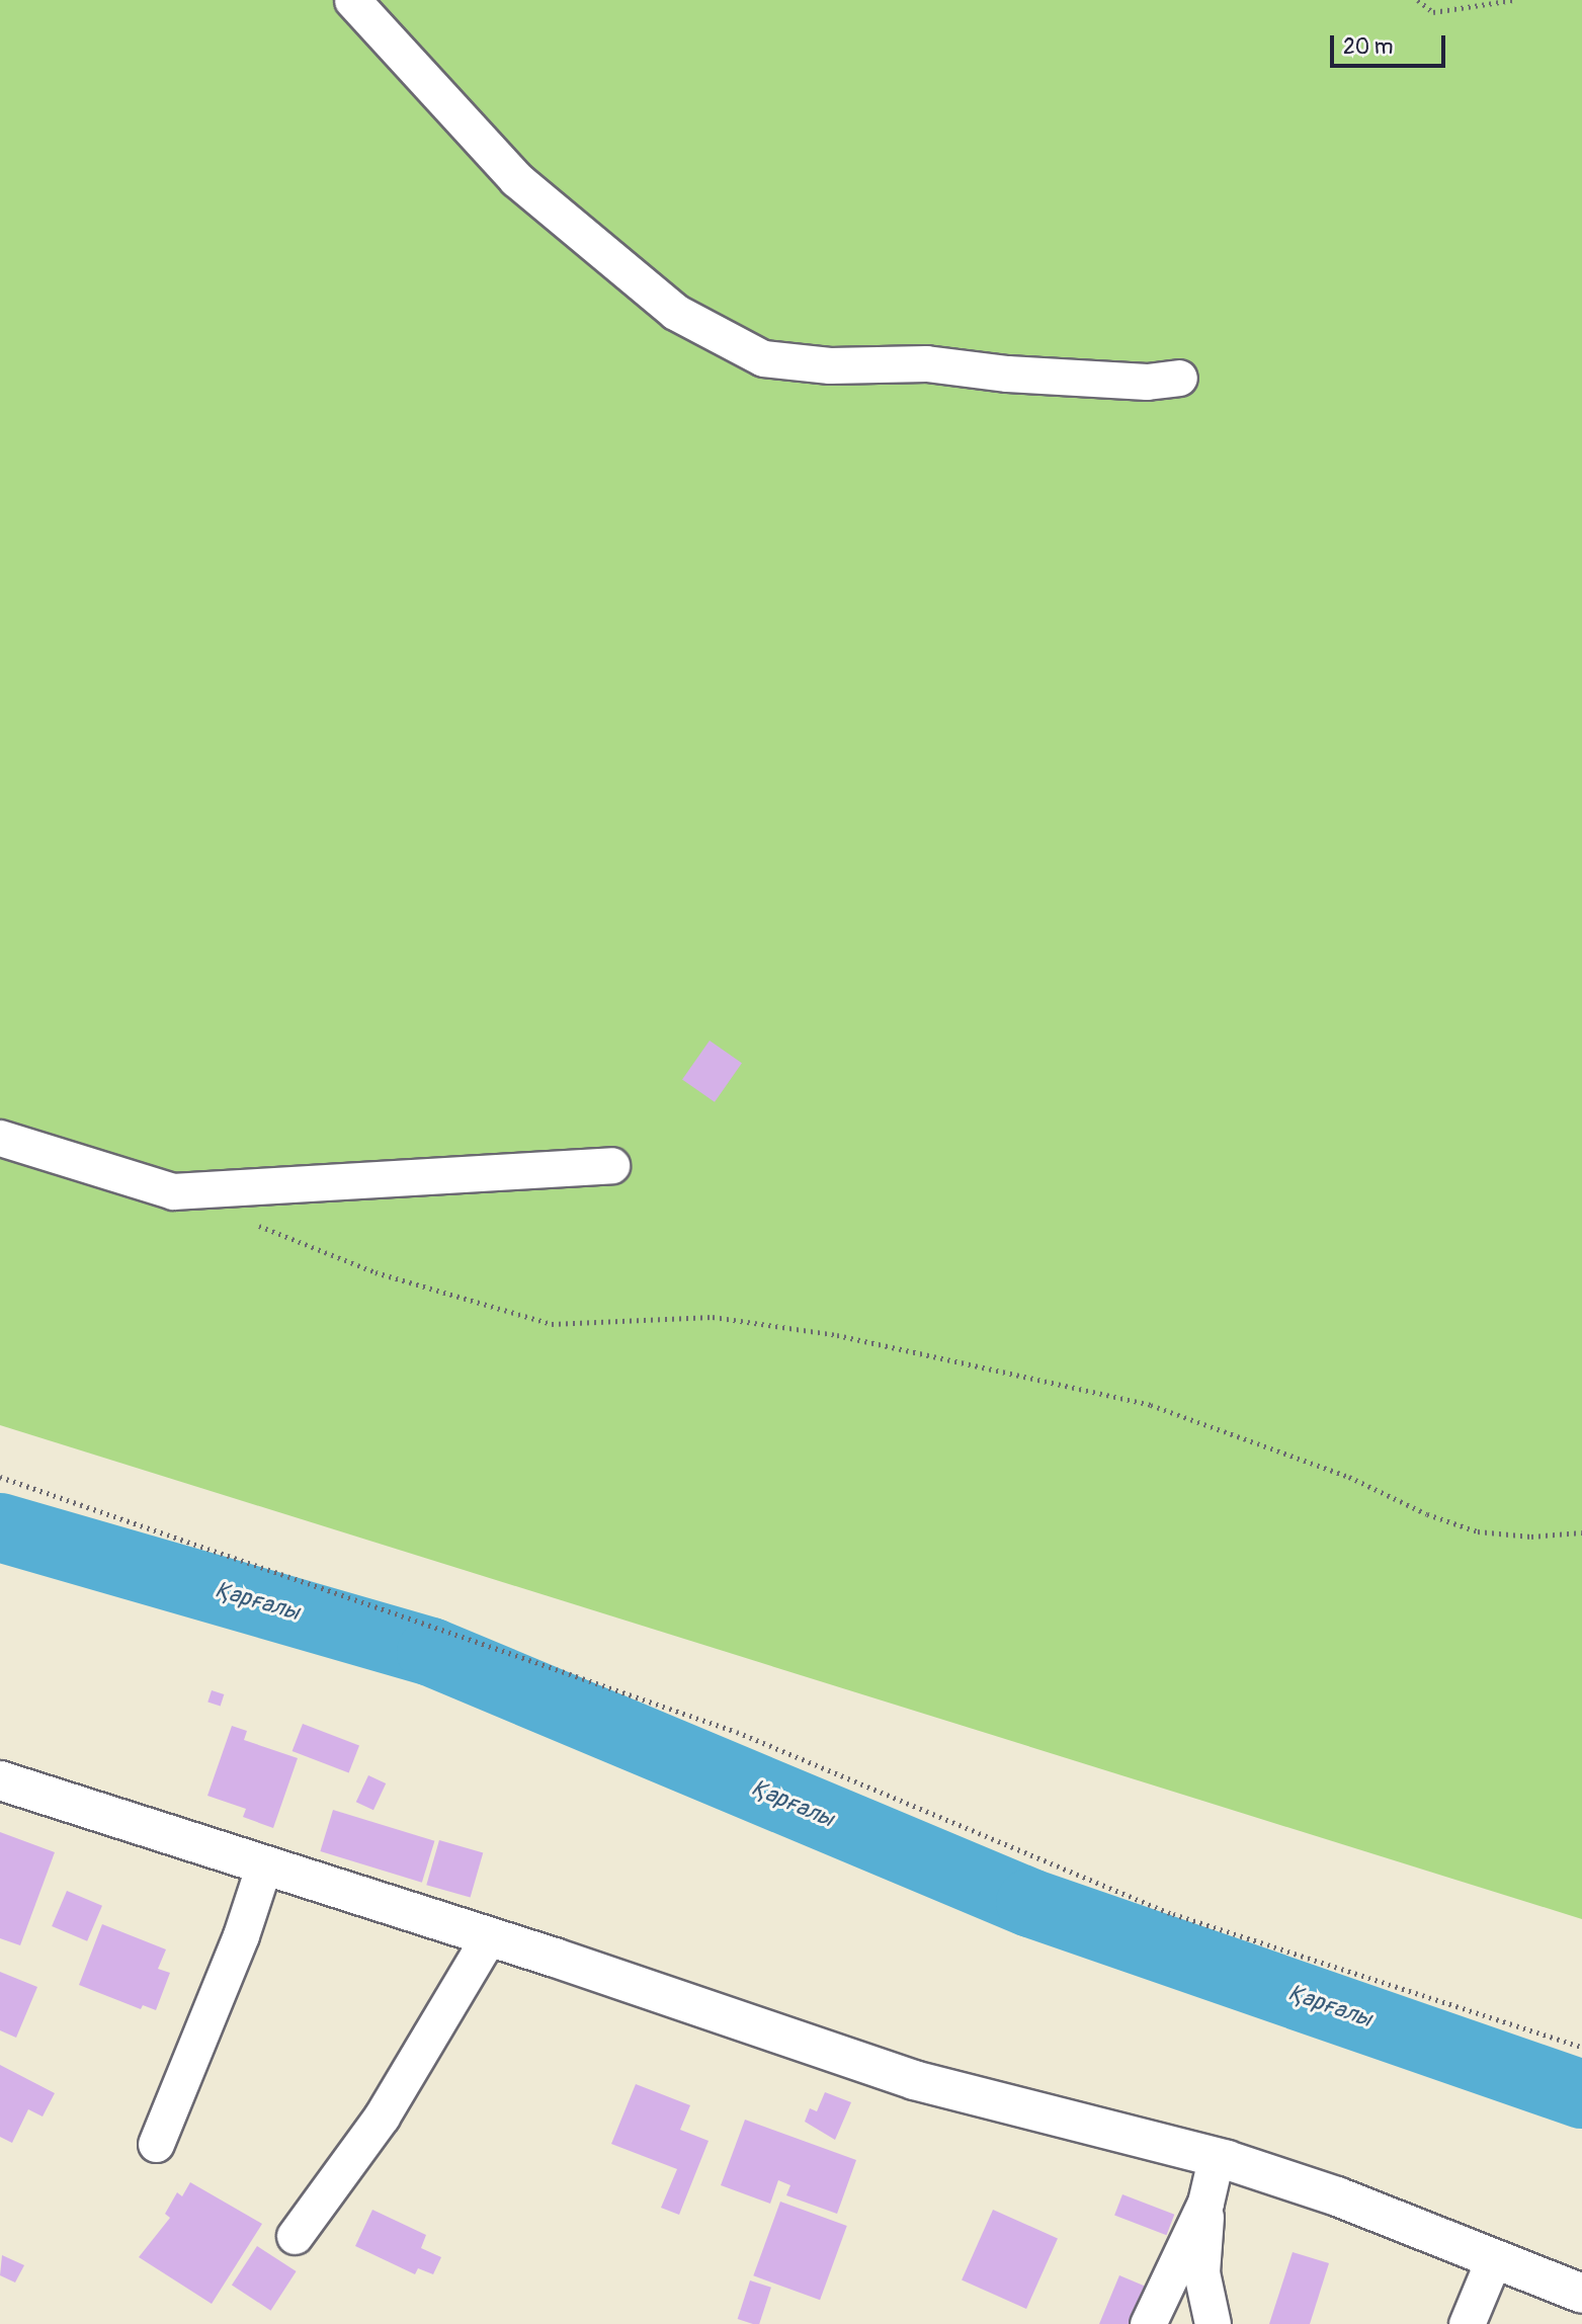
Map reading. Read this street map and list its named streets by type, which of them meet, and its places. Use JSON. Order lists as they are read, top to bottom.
{
  "water": ["Қарғалы"],
  "scale_bar": "20 m"
}
